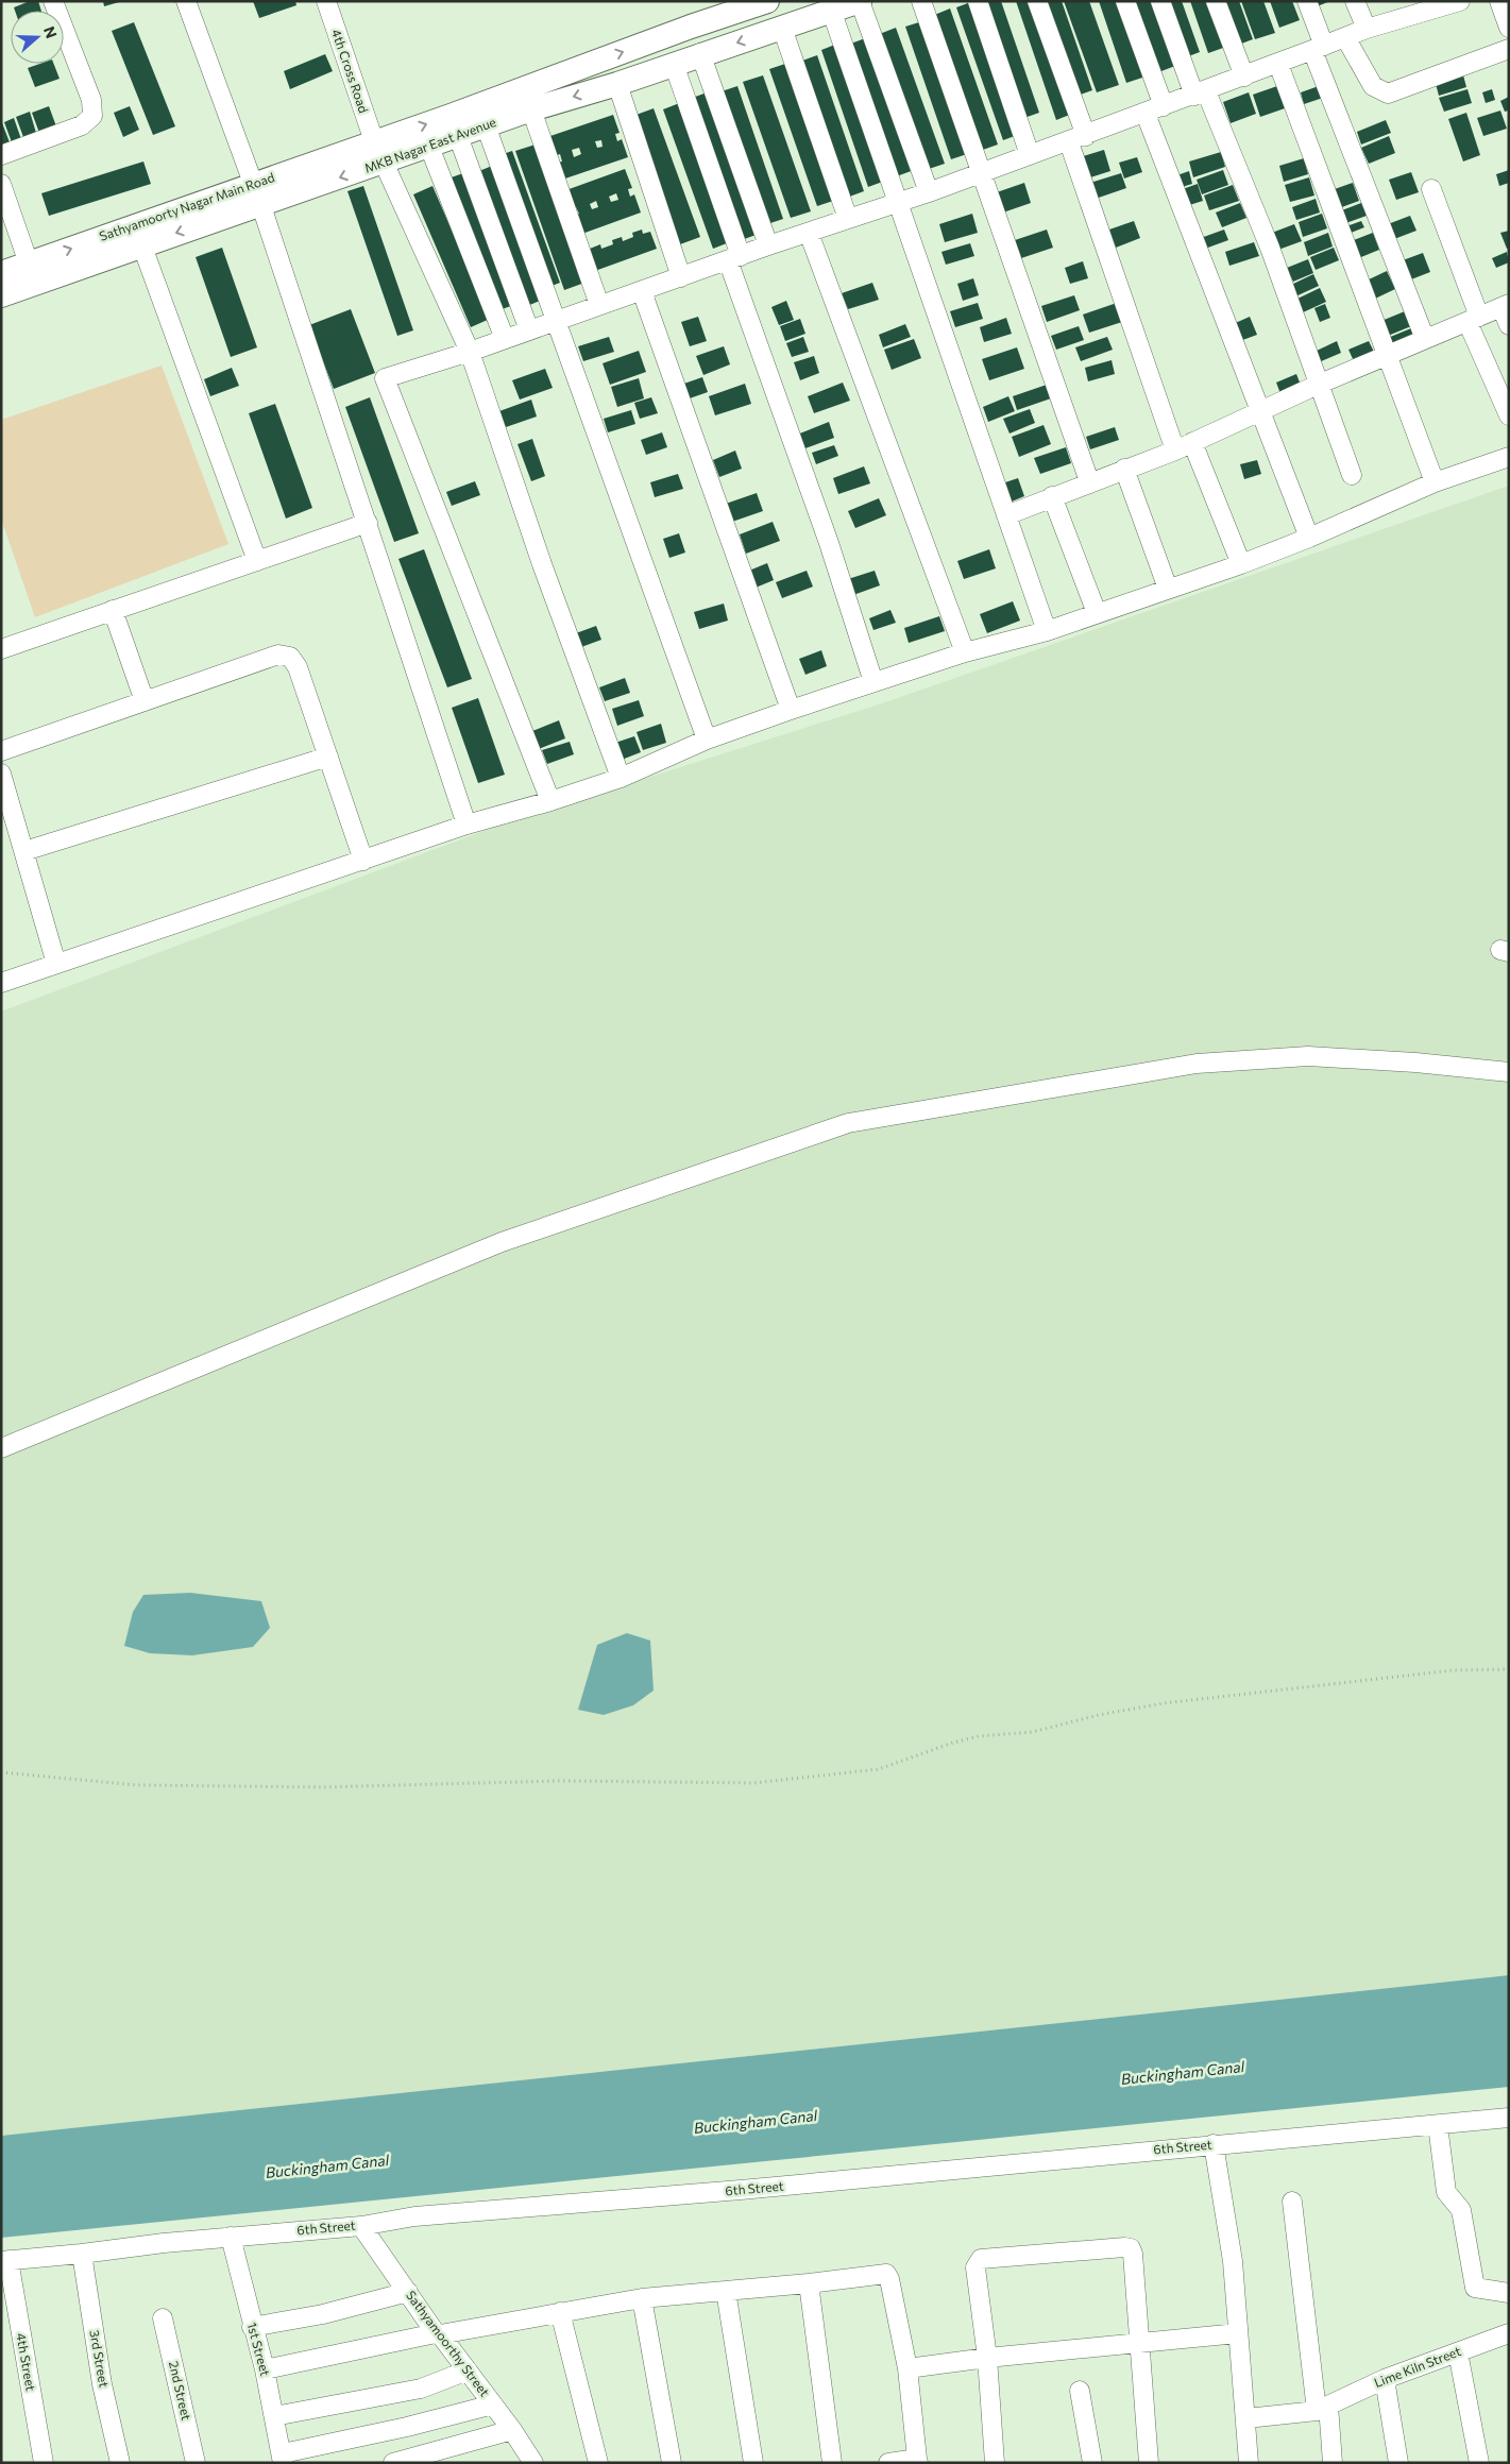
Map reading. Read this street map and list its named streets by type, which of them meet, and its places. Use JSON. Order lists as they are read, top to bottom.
{
  "streets": {
    "main road": ["MKB Nagar East Avenue", "Sathyamoorty Nagar Main Road"],
    "street": [
      "4th Cross Road",
      "6th Street",
      "Sathyamoorthy Street",
      "1st Street",
      "3rd Street",
      "4th Street",
      "Lime Kiln Street",
      "2nd Street"
    ]
  },
  "crossings": [
    ["4th Cross Road", "MKB Nagar East Avenue"],
    ["4th Cross Road", "Sathyamoorty Nagar Main Road"],
    ["MKB Nagar East Avenue", "Sathyamoorty Nagar Main Road"],
    ["6th Street", "Sathyamoorthy Street"],
    ["6th Street", "1st Street"],
    ["6th Street", "3rd Street"],
    ["6th Street", "4th Street"]
  ],
  "water": ["Buckingham Canal"],
  "north": "right"
}
